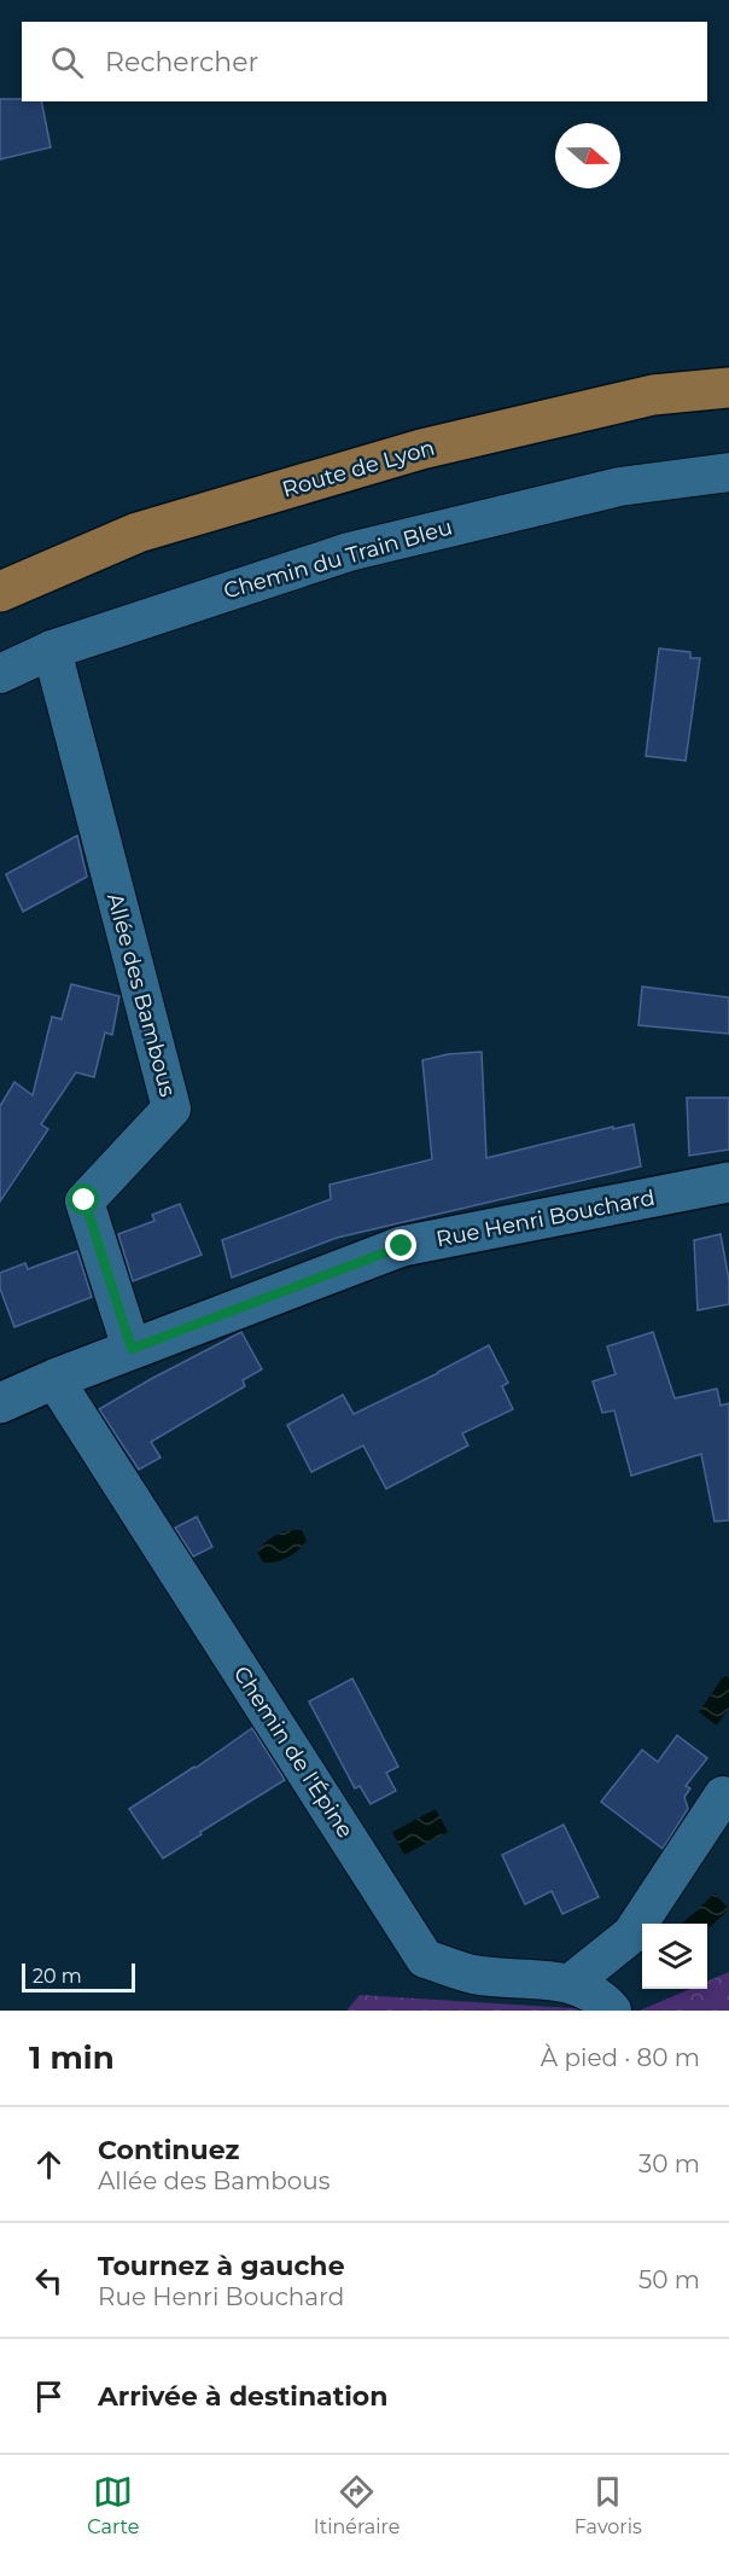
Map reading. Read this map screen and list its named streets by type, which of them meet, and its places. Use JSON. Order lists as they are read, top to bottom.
{
  "streets": {
    "main road": ["Route de Lyon"],
    "street": [
      "Chemin du Train Bleu",
      "Allée des Bambous",
      "Rue Henri Bouchard",
      "Chemin de l'Épine"
    ]
  },
  "crossings": [
    ["Chemin du Train Bleu", "Allée des Bambous"],
    ["Allée des Bambous", "Rue Henri Bouchard"],
    ["Rue Henri Bouchard", "Chemin de l'Épine"]
  ],
  "scale_bar": "20 m",
  "north": "right",
  "page": {
    "search": "Rechercher",
    "scale": "20 m",
    "heading": ["1 min", "À pied · 80 m"],
    "list": [
      ["Continuez", "Allée des Bambous", "30 m"],
      ["Tournez à gauche", "Rue Henri Bouchard", "50 m"],
      "Arrivée à destination"
    ],
    "nav": ["Carte", "Itinéraire", "Favoris"]
  }
}
